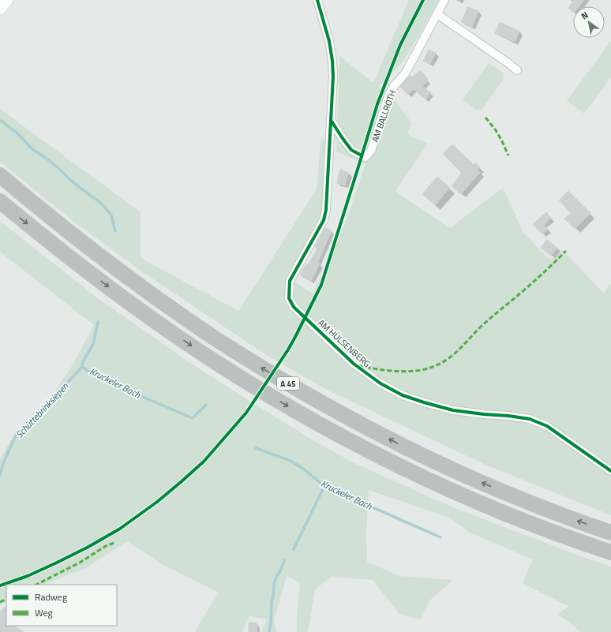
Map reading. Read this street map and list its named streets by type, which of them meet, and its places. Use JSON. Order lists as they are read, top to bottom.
{
  "streets": {
    "highway": ["A 45"],
    "street": ["AM BALLROTH", "AM HÜLSENBERG"]
  },
  "crossings": [
    ["AM BALLROTH", "AM HÜLSENBERG"]
  ],
  "water": ["Kruckeler Bach", "Schüttebrinksiepen"],
  "legend": ["Radweg", "Weg"],
  "north": "top left"
}
